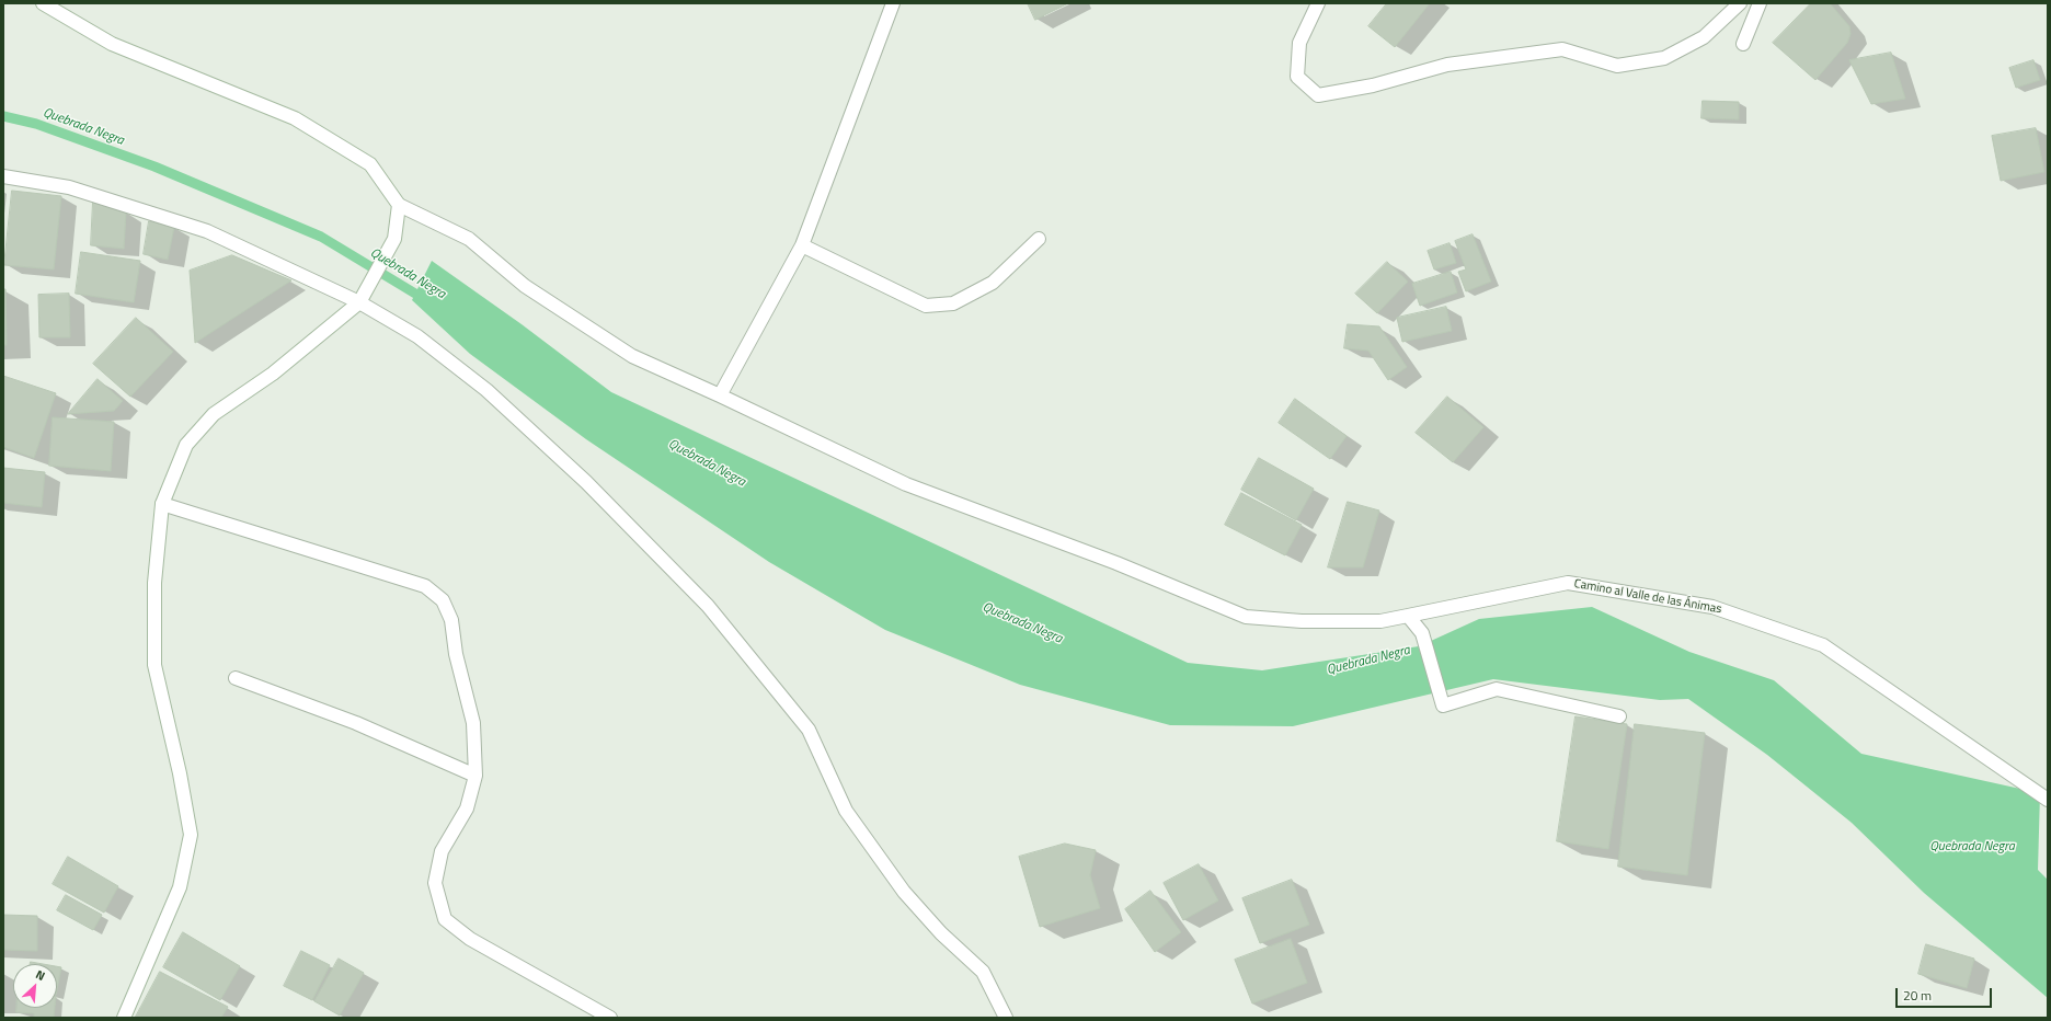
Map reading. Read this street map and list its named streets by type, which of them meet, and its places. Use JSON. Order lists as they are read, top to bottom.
{
  "streets": {
    "street": ["Camino al Valle de las Ánimas"]
  },
  "water": ["Quebrada Negra"],
  "scale_bar": "20 m",
  "north": "top right"
}
